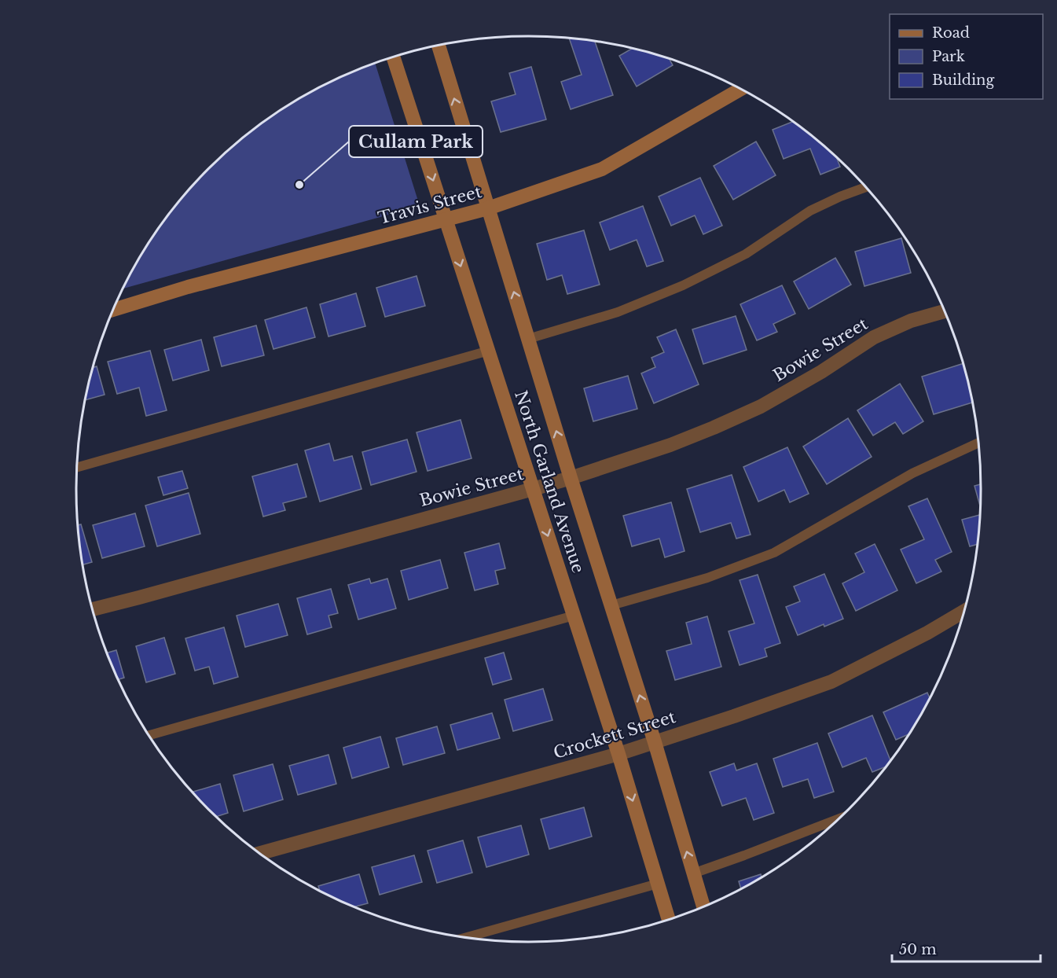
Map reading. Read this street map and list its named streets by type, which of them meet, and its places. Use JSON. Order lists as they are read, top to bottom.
{
  "streets": {
    "main road": ["Travis Street", "North Garland Avenue"],
    "street": ["Bowie Street", "Crockett Street"]
  },
  "crossings": [
    ["Travis Street", "North Garland Avenue"],
    ["Bowie Street", "North Garland Avenue"],
    ["North Garland Avenue", "Crockett Street"]
  ],
  "places": ["Cullam Park"],
  "legend": ["Road", "Park", "Building"],
  "scale_bar": "50 m"
}
